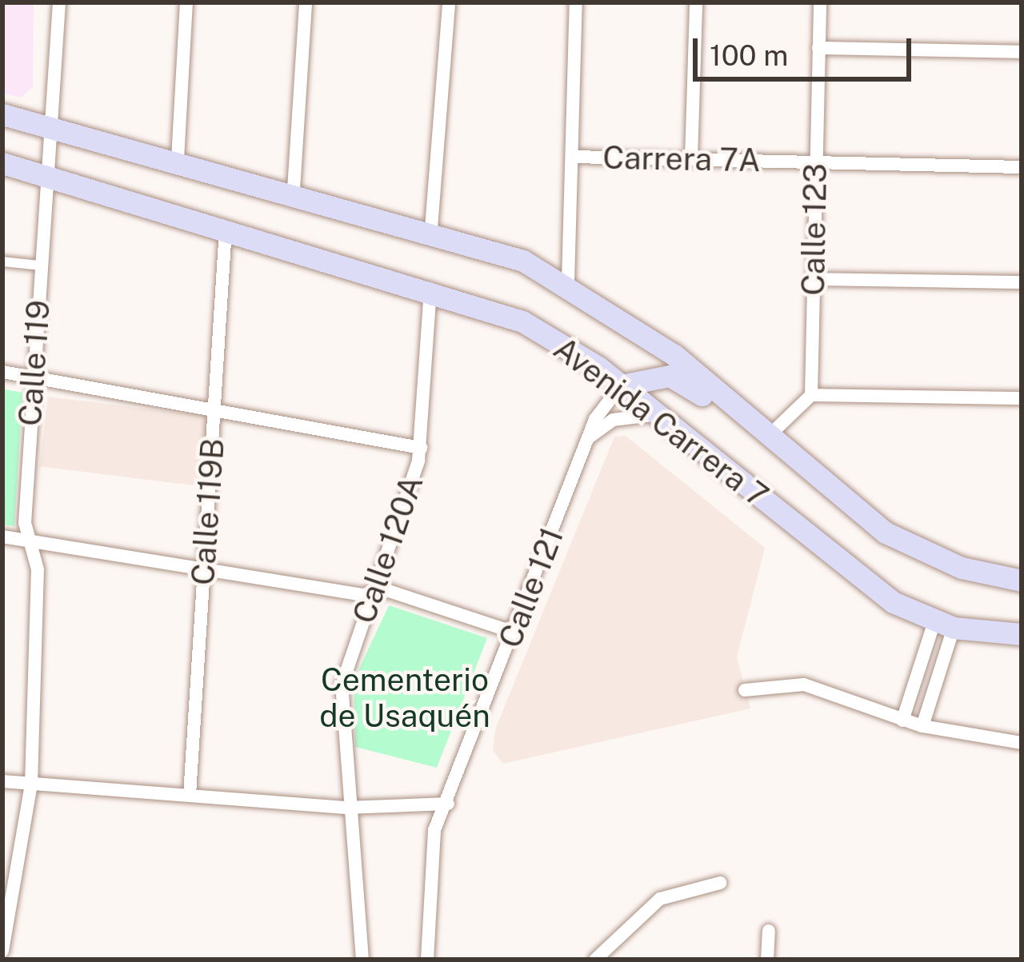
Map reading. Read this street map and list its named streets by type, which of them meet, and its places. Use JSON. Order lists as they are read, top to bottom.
{
  "streets": {
    "main road": ["Avenida Carrera 7"],
    "street": [
      "Carrera 7A",
      "Calle 123",
      "Calle 119",
      "Calle 119B",
      "Calle 120A",
      "Calle 121"
    ]
  },
  "crossings": [
    ["Carrera 7A", "Calle 123"],
    ["Calle 119", "Avenida Carrera 7"],
    ["Avenida Carrera 7", "Calle 119B"],
    ["Avenida Carrera 7", "Calle 120A"],
    ["Avenida Carrera 7", "Calle 121"]
  ],
  "parks": ["Cementerio de Usaquén"],
  "scale_bar": "100 m"
}
